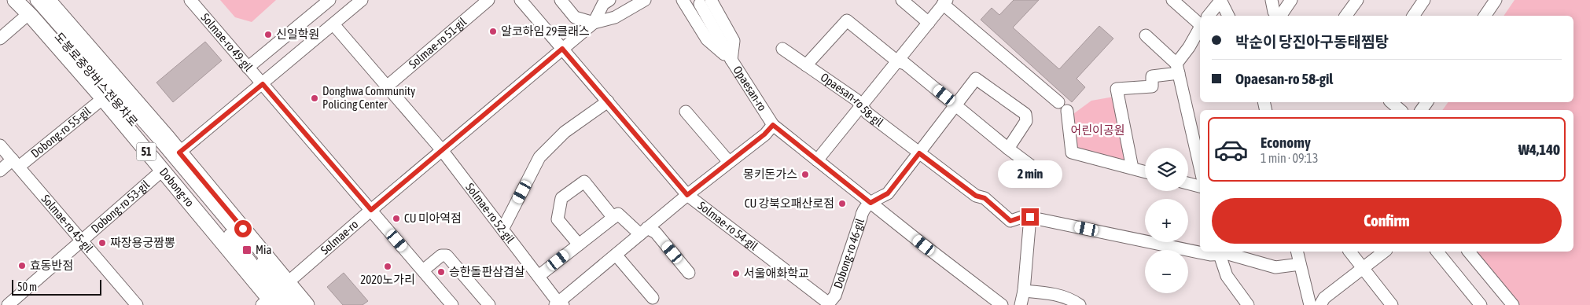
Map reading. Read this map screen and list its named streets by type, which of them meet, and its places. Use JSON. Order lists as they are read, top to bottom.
{
  "streets": {
    "main road": ["51", "Dobong-ro"],
    "street": [
      "Solmae-ro 49-gil",
      "Solmae-ro 51-gil",
      "도봉로중앙버스전용차로",
      "Opaesan-ro",
      "Opaesan-ro 58-gil",
      "Dobong-ro 55-gil",
      "Dobong-ro 53-gil",
      "Solmae-ro 52-gil",
      "Solmae-ro 45-gil",
      "Solmae-ro 54-gil",
      "Solmae-ro",
      "Dobong-ro 46-gil"
    ]
  },
  "crossings": [
    ["Solmae-ro 49-gil", "Solmae-ro"],
    ["도봉로중앙버스전용차로", "Dobong-ro"],
    ["도봉로중앙버스전용차로", "Solmae-ro"],
    ["Opaesan-ro", "Dobong-ro 46-gil"],
    ["Dobong-ro 55-gil", "Dobong-ro"],
    ["Dobong-ro 55-gil", "Solmae-ro 45-gil"],
    ["Dobong-ro", "Dobong-ro 53-gil"],
    ["Dobong-ro", "Solmae-ro"],
    ["Dobong-ro 53-gil", "Solmae-ro 45-gil"],
    ["Solmae-ro 52-gil", "Solmae-ro"],
    ["Solmae-ro 54-gil", "Solmae-ro"],
    ["Solmae-ro 54-gil", "Dobong-ro 46-gil"]
  ],
  "parks": ["어린이공원"],
  "places": {
    "other": [
      "알코하임 29클래스",
      "신일학원",
      "Donghwa Community Policing Center",
      "몽키돈가스",
      "CU 강북오패산로점",
      "CU 미아역점",
      "짜장용궁짬뽕",
      "효동반점",
      "2020노가리",
      "승한돌판삼겹살",
      "서울애화학교"
    ],
    "transit": ["Mia"]
  },
  "scale_bar": "50 m",
  "page": {
    "banner": ["박순이 당진아구동태찜탕", "Opaesan-ro 58-gil"],
    "list": [
      {
        "name": "Economy",
        "note": "1 min · 09:13",
        "value": "₩4,140"
      }
    ],
    "map_buttons": ["+", "−"],
    "bubble": "2 min",
    "buttons": "Confirm",
    "scale": "50 m"
  }
}
